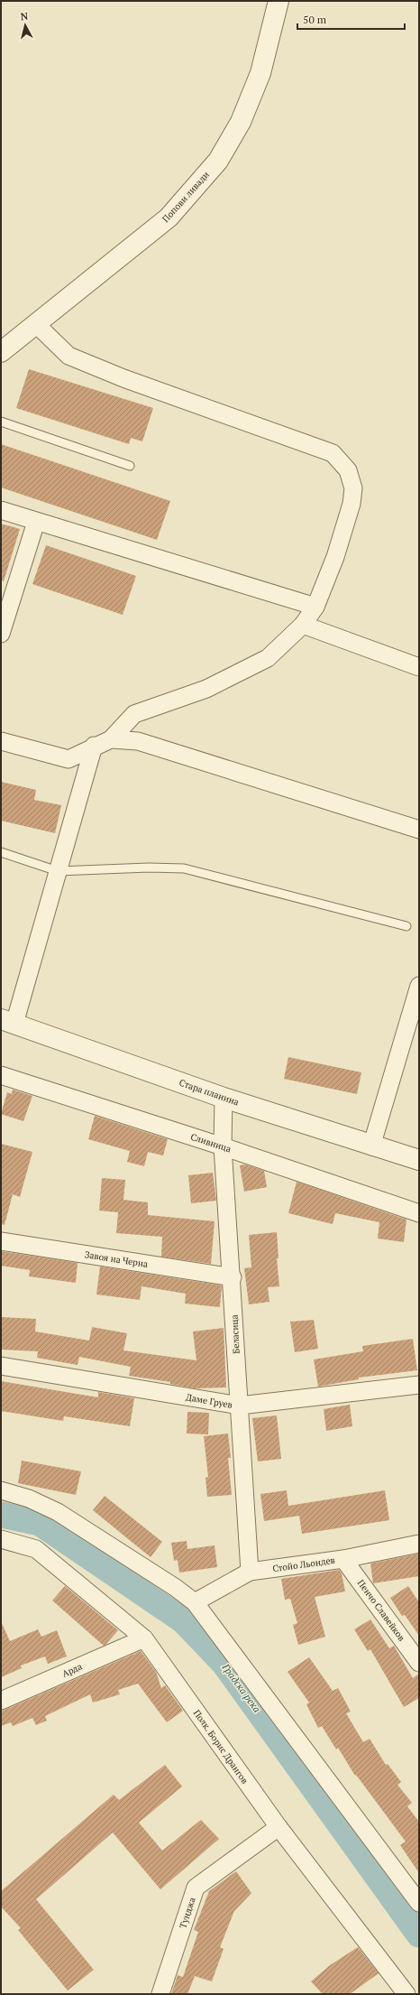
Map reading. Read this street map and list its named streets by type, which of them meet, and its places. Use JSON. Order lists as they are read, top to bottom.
{
  "streets": {
    "street": [
      "Попови ливади",
      "Стара планина",
      "Сливница",
      "Завоя на Черна",
      "Беласица",
      "Даме Груев",
      "Стойо Льондев",
      "Пенчо Славейков",
      "Арда",
      "Полк. Борис Дрангов",
      "Тунджа"
    ]
  },
  "crossings": [
    ["Стара планина", "Беласица"],
    ["Сливница", "Беласица"],
    ["Завоя на Черна", "Беласица"],
    ["Беласица", "Даме Груев"],
    ["Беласица", "Стойо Льондев"],
    ["Стойо Льондев", "Пенчо Славейков"],
    ["Арда", "Полк. Борис Дрангов"],
    ["Полк. Борис Дрангов", "Тунджа"]
  ],
  "water": ["Градска река"],
  "scale_bar": "50 m",
  "north": "top"
}
